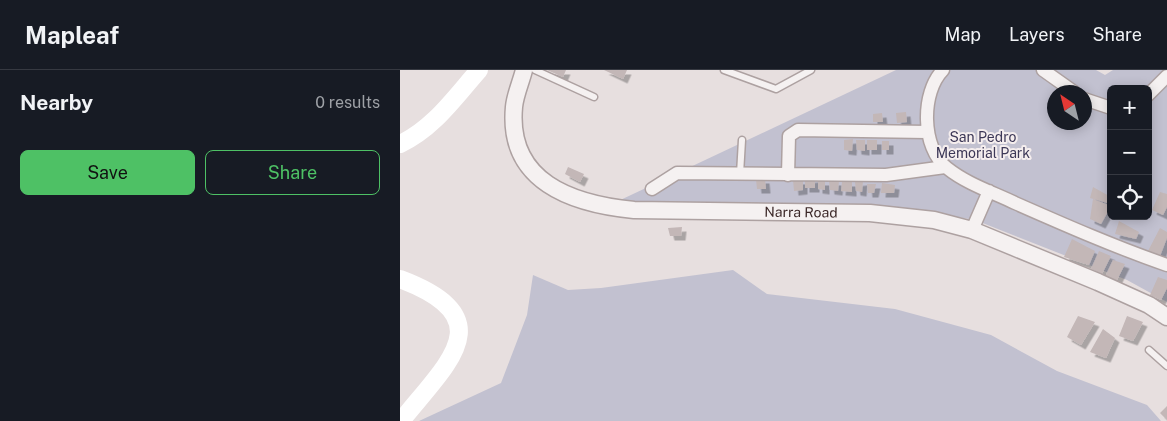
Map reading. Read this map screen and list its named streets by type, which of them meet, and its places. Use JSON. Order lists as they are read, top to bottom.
{
  "streets": {
    "street": ["Narra Road"]
  },
  "parks": ["San Pedro Memorial Park"],
  "north": "top left",
  "page": {
    "header": "Mapleaf",
    "nav": ["Map", "Layers", "Share"],
    "heading": ["Nearby", "0 results"],
    "map_buttons": ["+", "−"],
    "buttons": ["Save", "Share"]
  }
}
